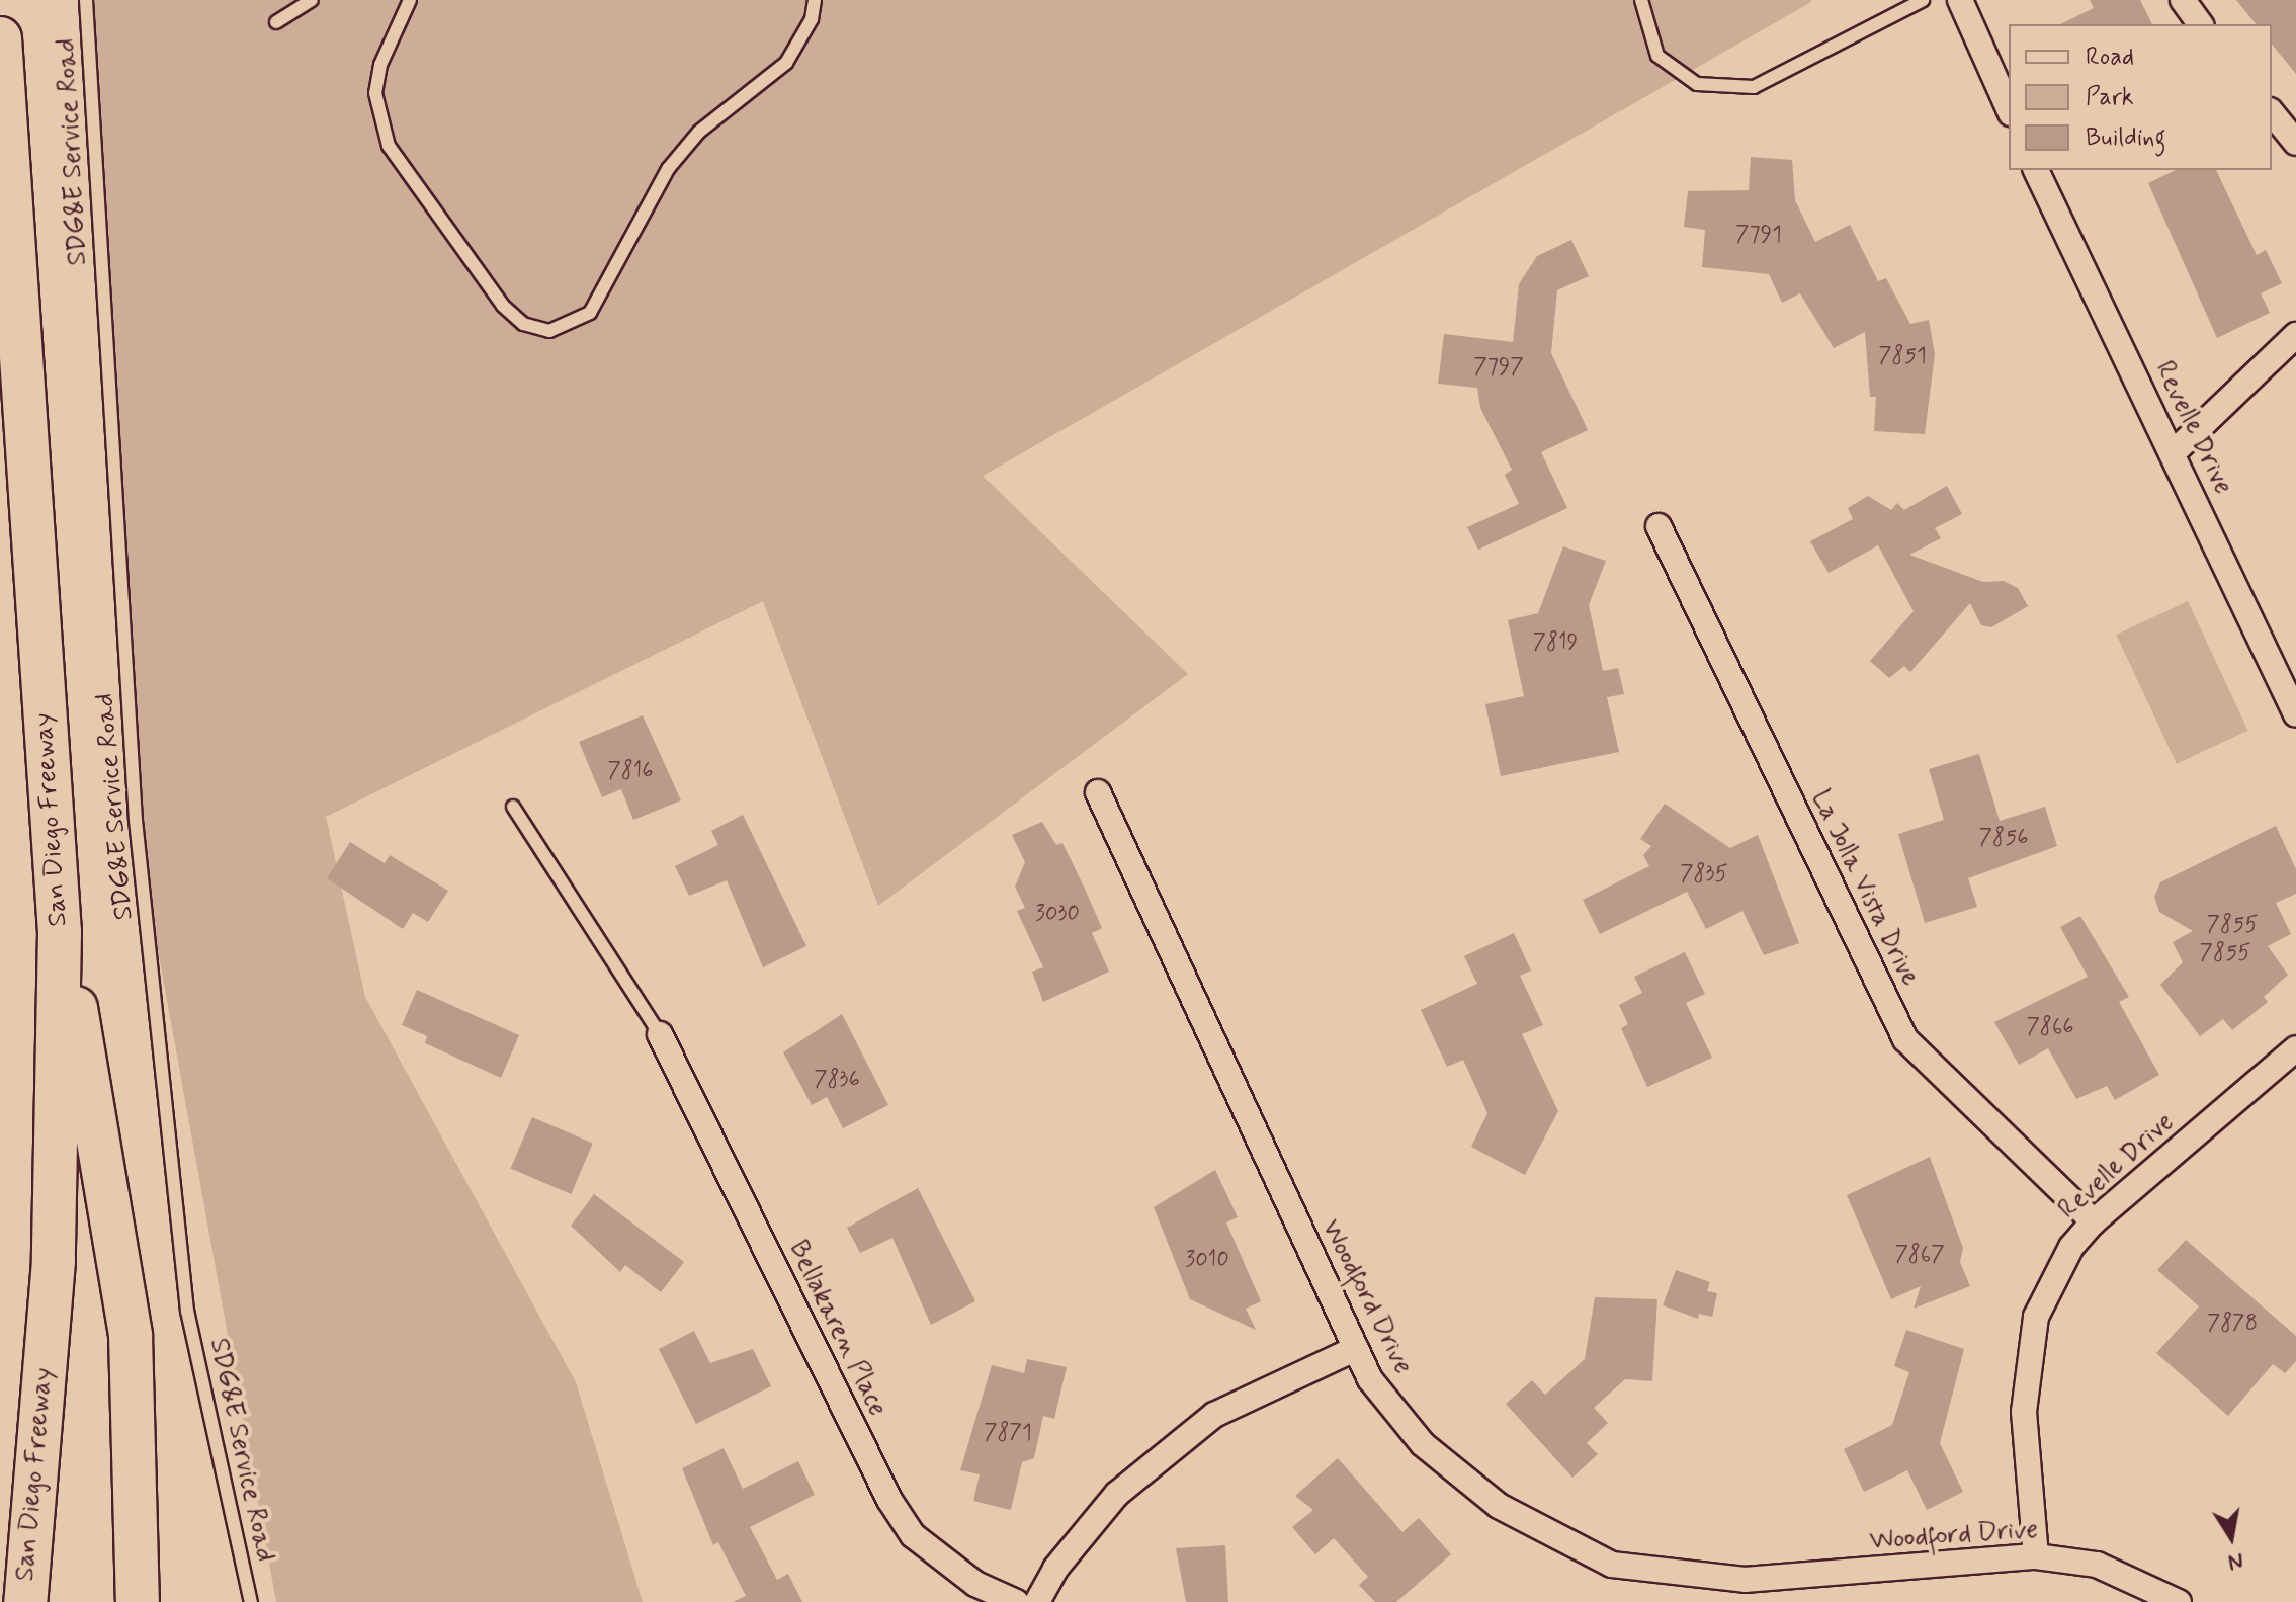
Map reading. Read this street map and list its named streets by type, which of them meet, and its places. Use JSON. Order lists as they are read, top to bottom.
{
  "streets": {
    "highway": ["San Diego Freeway"],
    "street": [
      "Revelle Drive",
      "La Jolla Vista Drive",
      "Woodford Drive",
      "Bellakaren Place"
    ],
    "lane": ["SDG&E Service Road"]
  },
  "crossings": [
    ["Revelle Drive", "La Jolla Vista Drive"],
    ["Revelle Drive", "Woodford Drive"]
  ],
  "house_numbers": [
    "7791",
    "7851",
    "7797",
    "7819",
    "7816",
    "7856",
    "7835",
    "3030",
    "7855",
    "7855",
    "7866",
    "7836",
    "7867",
    "3010",
    "7878",
    "7871"
  ],
  "legend": ["Road", "Park", "Building"],
  "north": "bottom"
}
